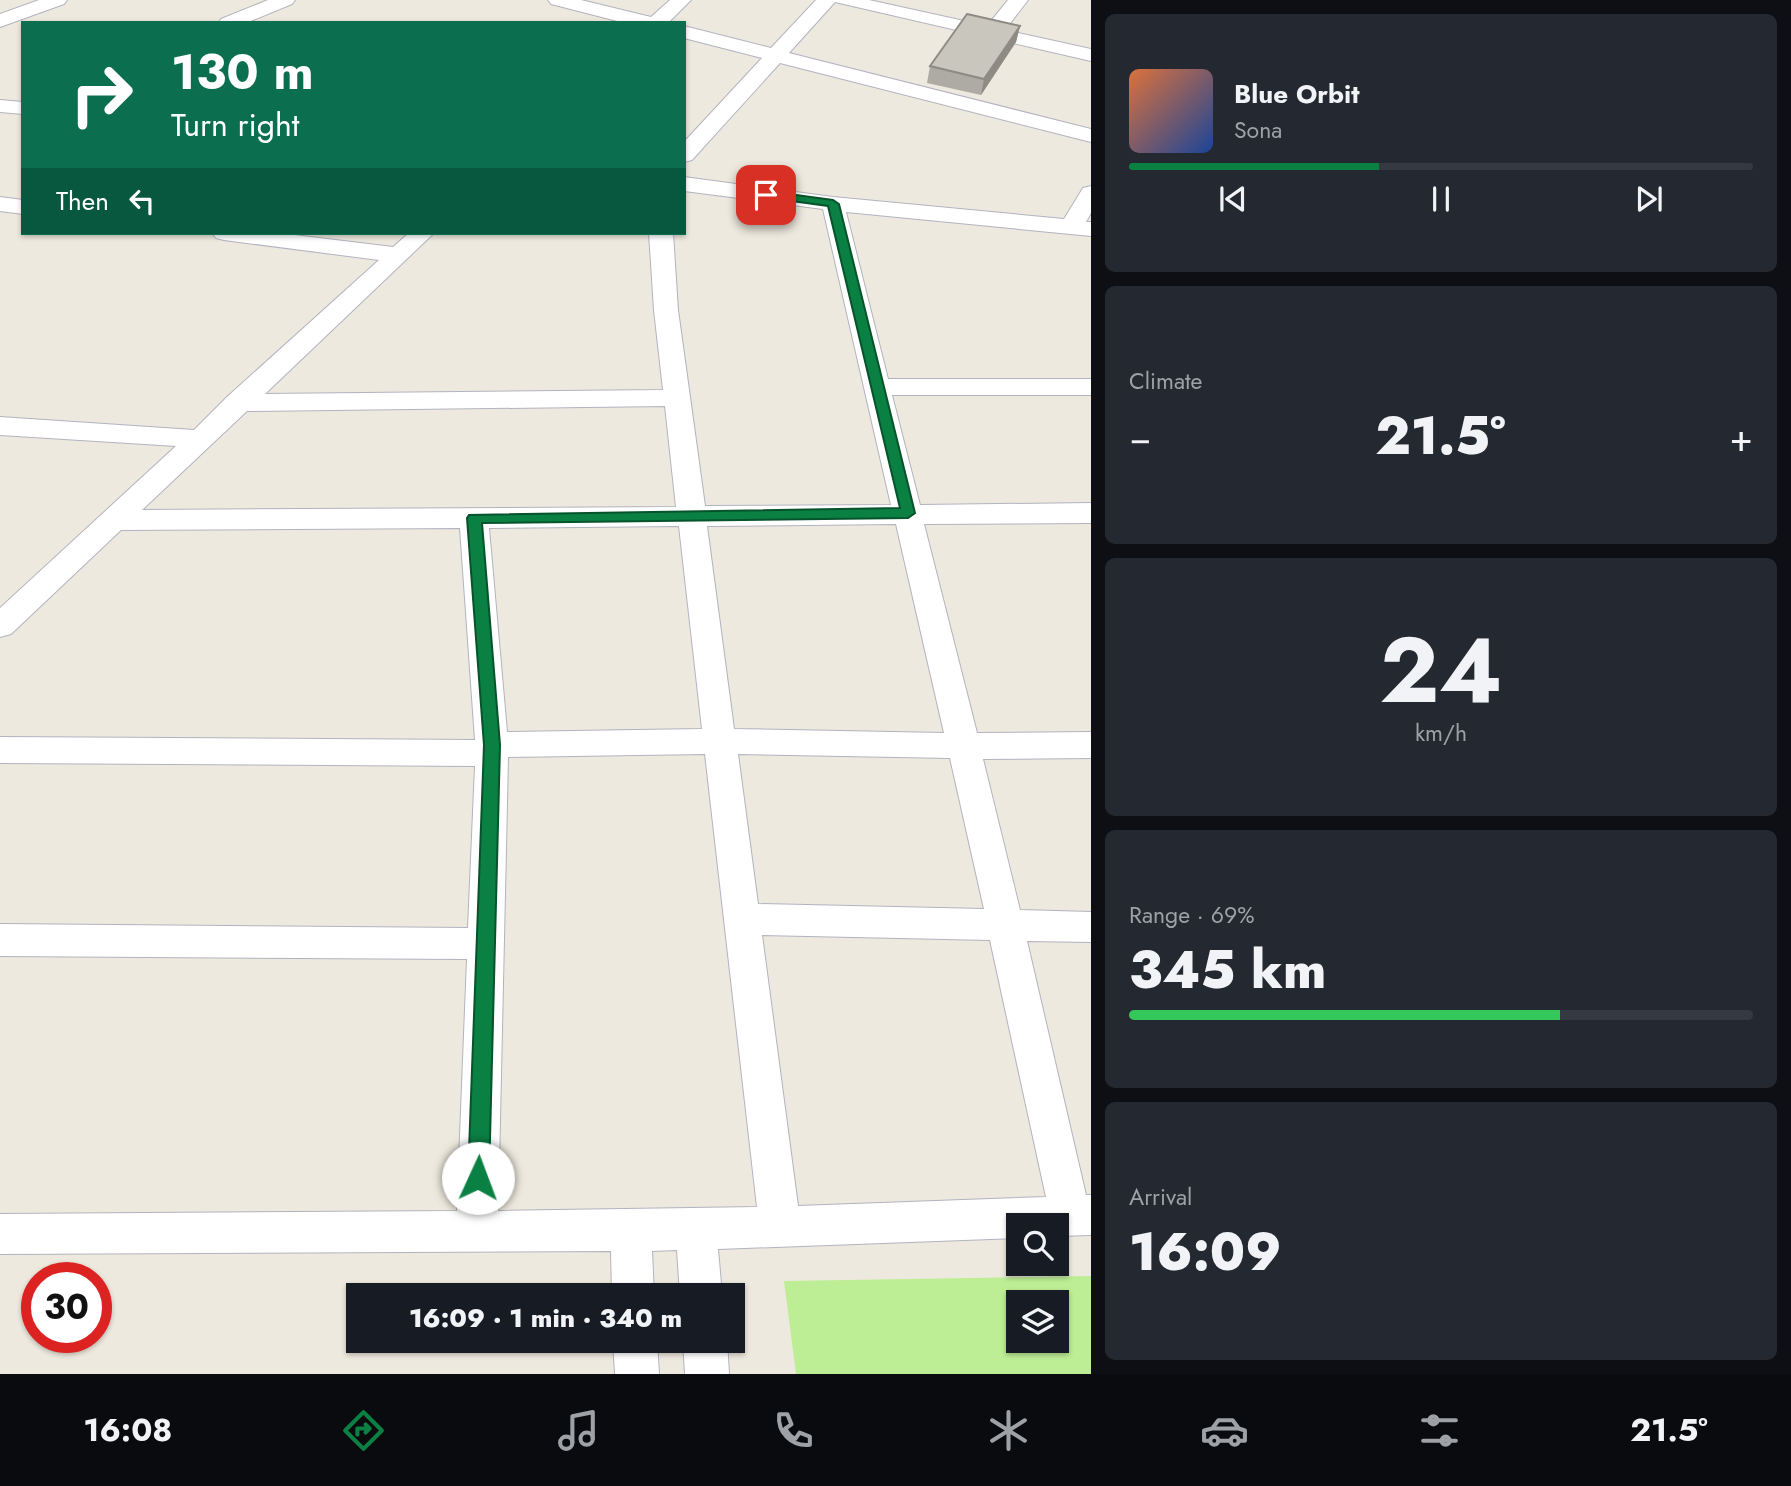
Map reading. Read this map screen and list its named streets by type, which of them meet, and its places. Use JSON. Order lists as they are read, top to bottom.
{
  "page": {
    "turn": ["130 m", "Turn right"],
    "song": ["Blue Orbit", "Sona"],
    "then": "Then",
    "tile": [
      "Climate",
      ["24", "km/h"],
      ["Range · 69%", "345 km"],
      ["Arrival", "16:09"]
    ],
    "heat": ["−", "21.5°", "+"],
    "limit": "30",
    "trip": "16:09 · 1 min · 340 m",
    "tabs": ["16:08", "21.5°"]
  }
}
